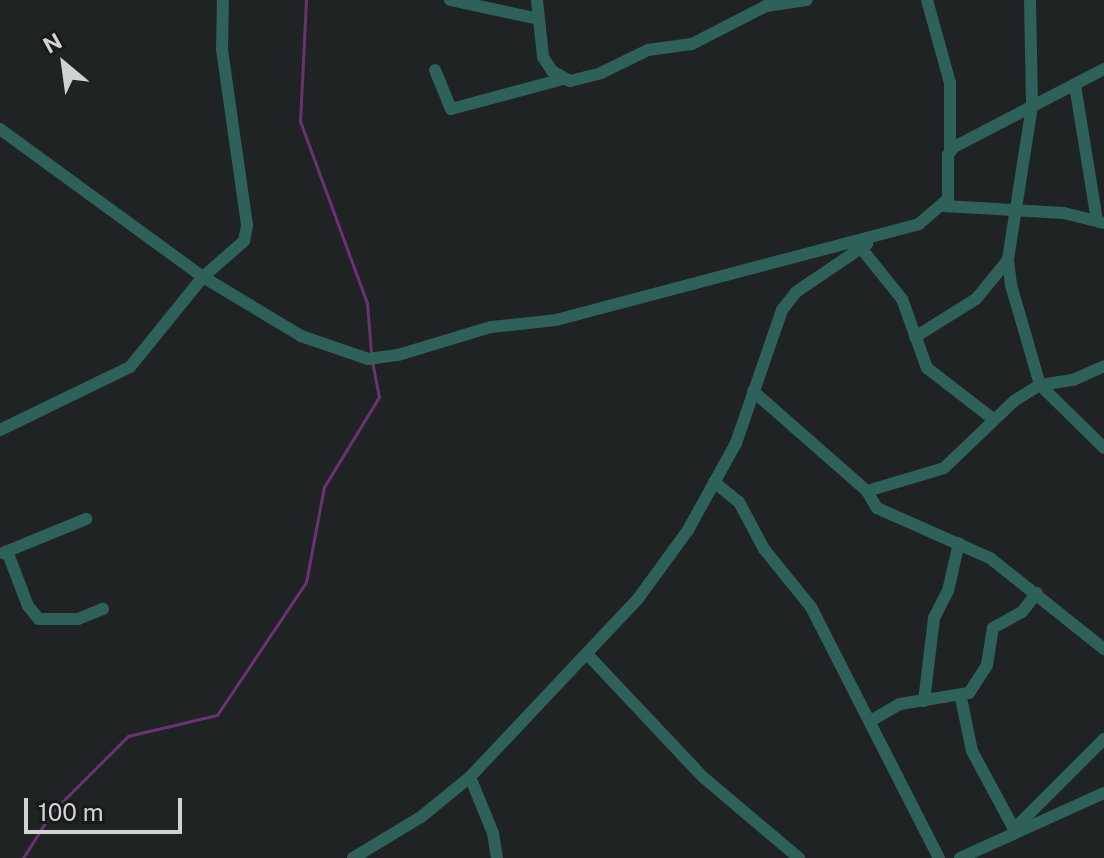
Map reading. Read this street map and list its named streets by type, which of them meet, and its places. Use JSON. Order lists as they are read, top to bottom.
{
  "scale_bar": "100 m",
  "north": "top left"
}
